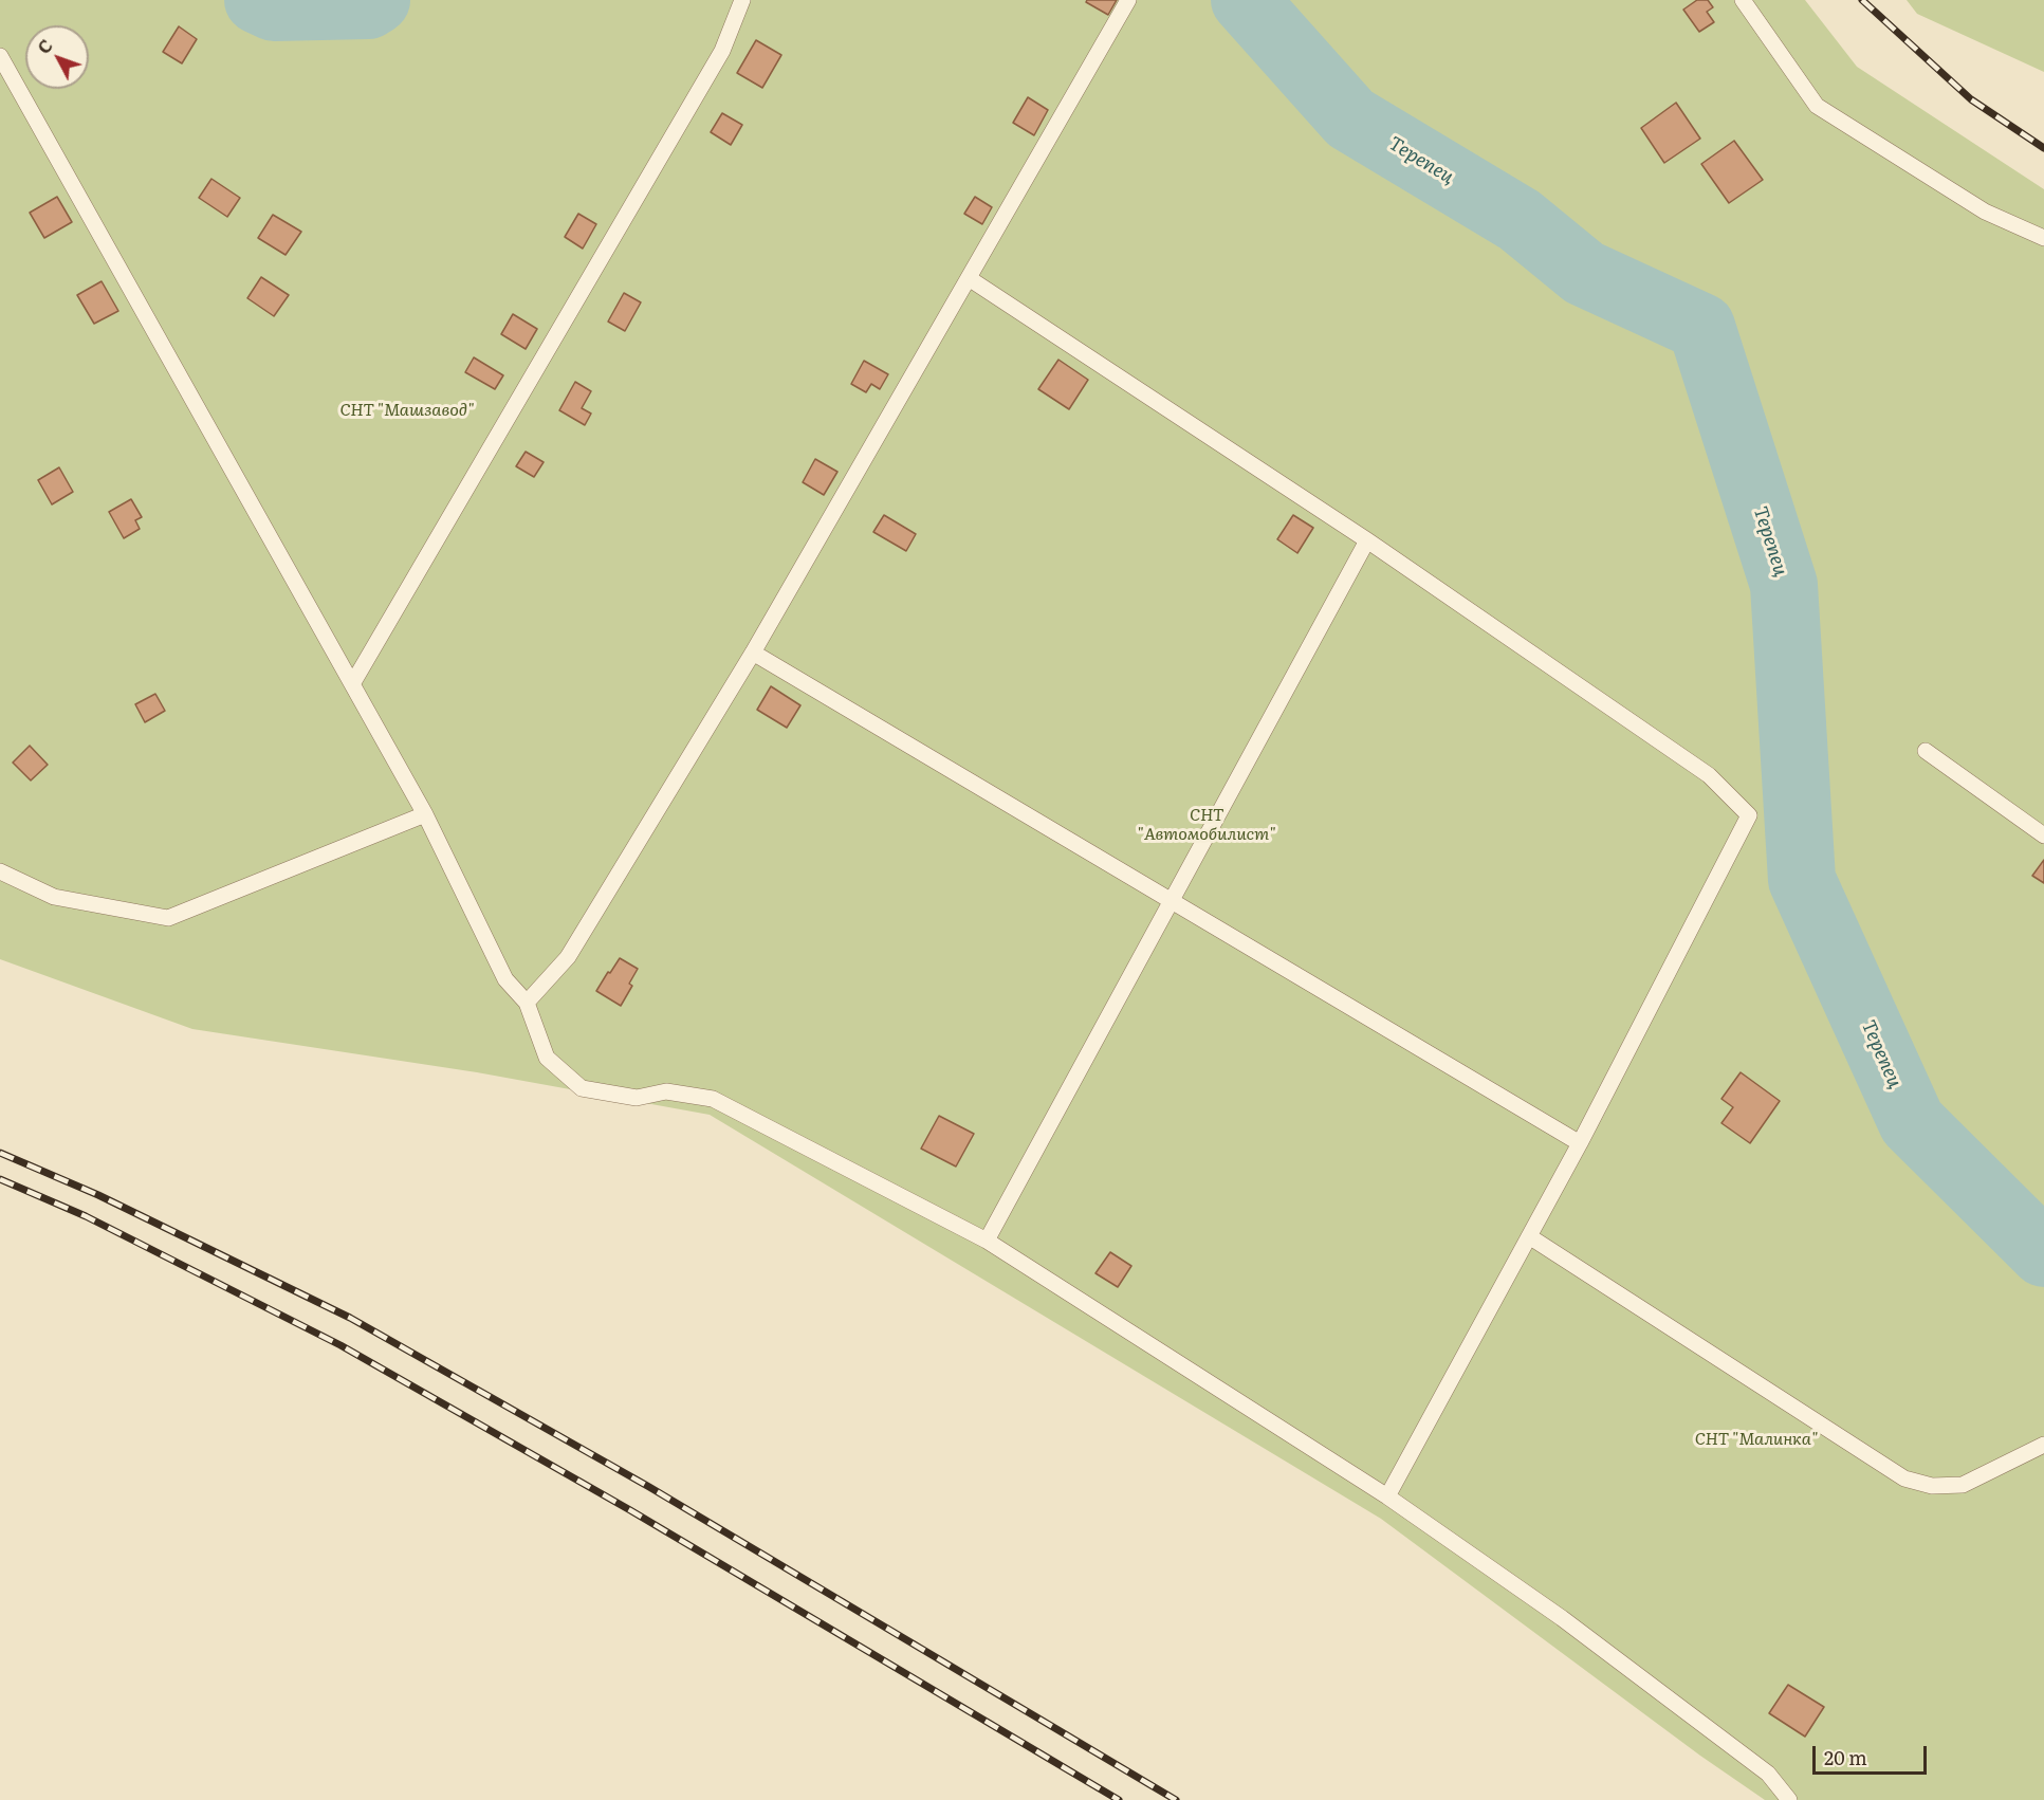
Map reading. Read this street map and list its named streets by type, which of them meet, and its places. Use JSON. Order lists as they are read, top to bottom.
{
  "water": ["Терепец"],
  "parks": ["СНТ \"Машзавод\"", "СНТ \"Автомобилист\"", "СНТ \"Малинка\""],
  "scale_bar": "20 m",
  "north": "top left"
}
